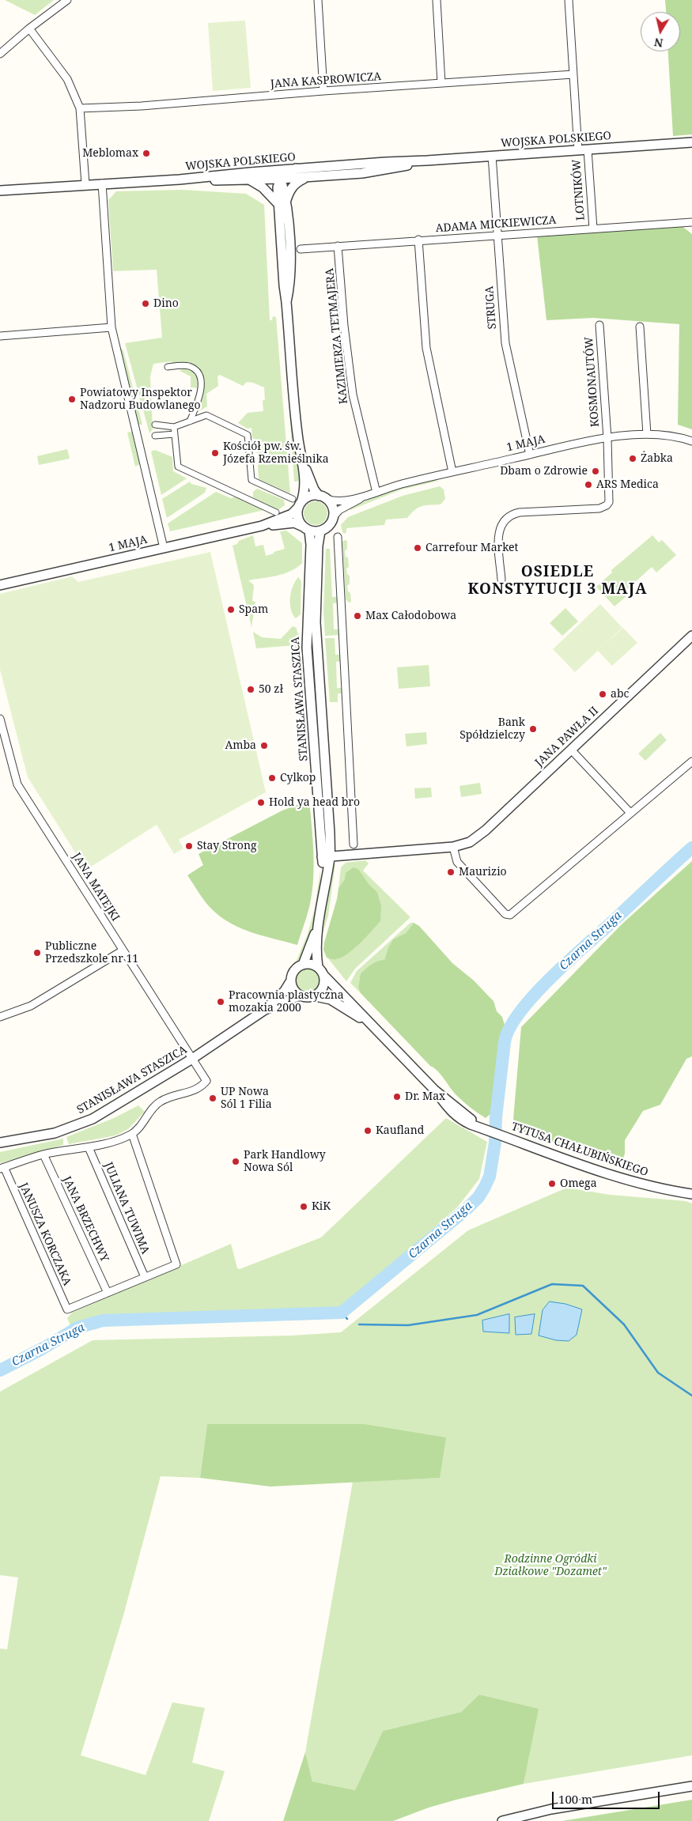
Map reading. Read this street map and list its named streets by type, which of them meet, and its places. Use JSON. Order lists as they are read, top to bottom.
{
  "streets": {
    "street": [
      "JANA KASPROWICZA",
      "WOJSKA POLSKIEGO",
      "LOTNIKÓW",
      "ADAMA MICKIEWICZA",
      "STRUGA",
      "KAZIMIERZA TETMAJERA",
      "KOSMONAUTÓW",
      "1 MAJA",
      "STANISŁAWA STASZICA",
      "JANA PAWŁA II",
      "JANA MATEJKI",
      "TYTUSA CHAŁUBIŃSKIEGO",
      "JULIANA TUWIMA",
      "JANA BRZECHWY",
      "JANUSZA KORCZAKA"
    ]
  },
  "crossings": [
    ["JANA KASPROWICZA", "LOTNIKÓW"],
    ["WOJSKA POLSKIEGO", "LOTNIKÓW"],
    ["WOJSKA POLSKIEGO", "STRUGA"],
    ["LOTNIKÓW", "ADAMA MICKIEWICZA"],
    ["ADAMA MICKIEWICZA", "STRUGA"],
    ["ADAMA MICKIEWICZA", "KAZIMIERZA TETMAJERA"],
    ["STRUGA", "1 MAJA"],
    ["KAZIMIERZA TETMAJERA", "1 MAJA"],
    ["KOSMONAUTÓW", "1 MAJA"],
    ["1 MAJA", "STANISŁAWA STASZICA"],
    ["STANISŁAWA STASZICA", "JANA PAWŁA II"],
    ["STANISŁAWA STASZICA", "JANA MATEJKI"],
    ["STANISŁAWA STASZICA", "TYTUSA CHAŁUBIŃSKIEGO"],
    ["JANA BRZECHWY", "JANUSZA KORCZAKA"]
  ],
  "districts": ["OSIEDLE KONSTYTUCJI 3 MAJA"],
  "water": ["Czarna Struga"],
  "parks": ["Rodzinne Ogródki Działkowe \"Dozamet\""],
  "places": [
    "Meblomax",
    "Dino",
    "Powiatowy Inspektor Nadzoru Budowlanego",
    "Kościół pw. św. Józefa Rzemieślnika",
    "Żabka",
    "Dbam o Zdrowie",
    "ARS Medica",
    "Carrefour Market",
    "Spam",
    "Max Całodobowa",
    "50 zł",
    "abc",
    "Bank Spółdzielczy",
    "Amba",
    "Cylkop",
    "Hold ya head bro",
    "Stay Strong",
    "Maurizio",
    "Publiczne Przedszkole nr 11",
    "Pracownia plastyczna mozakia 2000",
    "Dr. Max",
    "UP Nowa Sól 1 Filia",
    "Kaufland",
    "Park Handlowy Nowa Sól",
    "Omega",
    "KiK"
  ],
  "scale_bar": "100 m",
  "north": "bottom"
}
